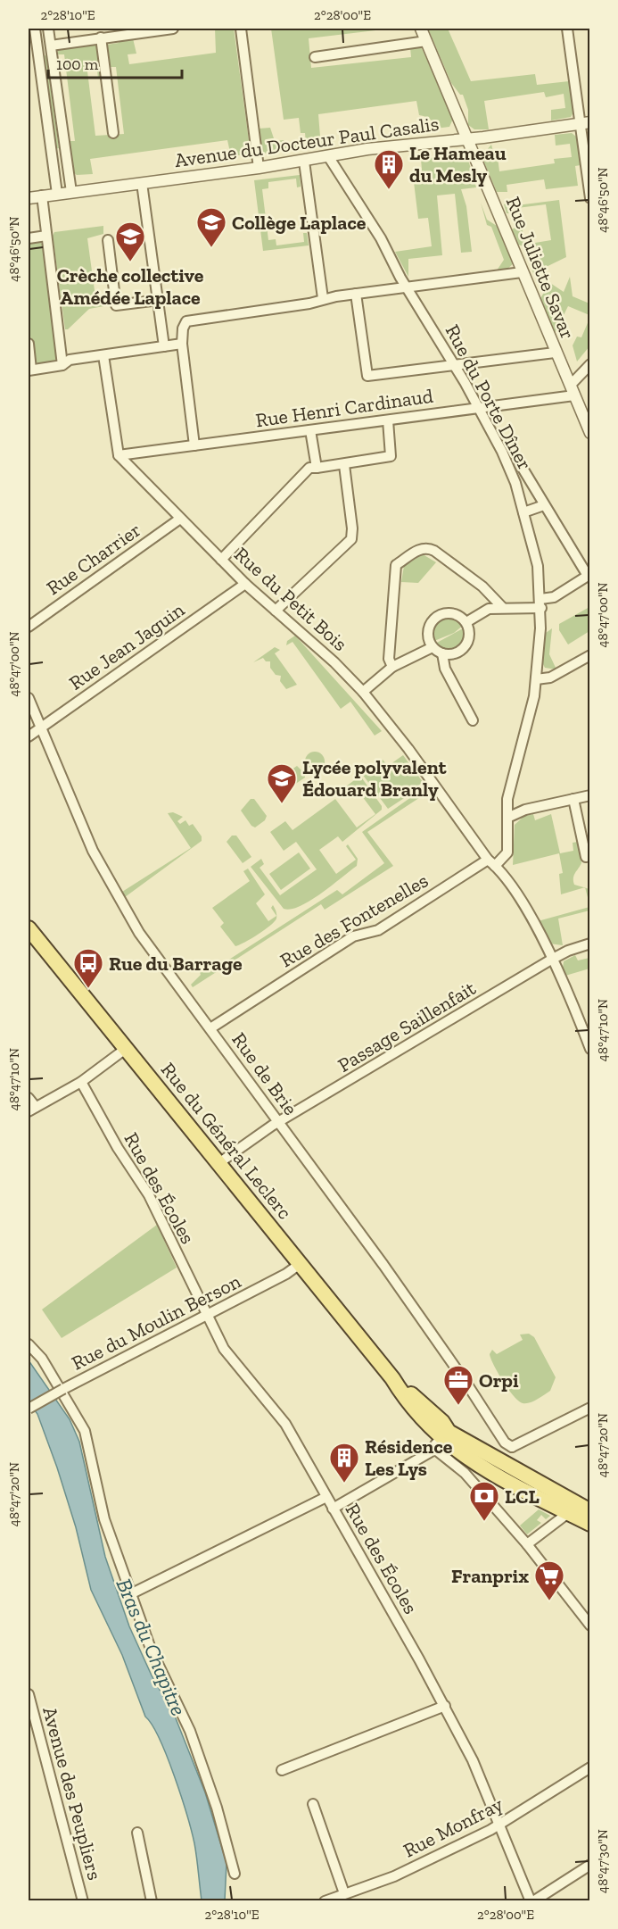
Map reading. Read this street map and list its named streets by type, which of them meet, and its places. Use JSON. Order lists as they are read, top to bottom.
{
  "streets": {
    "main road": ["Rue du Général Leclerc"],
    "street": [
      "Avenue du Docteur Paul Casalis",
      "Rue Juliette Savar",
      "Rue du Porte Dîner",
      "Rue Henri Cardinaud",
      "Rue Charrier",
      "Rue du Petit Bois",
      "Rue Jean Jaguin",
      "Rue des Fontenelles",
      "Passage Saillenfait",
      "Rue de Brie",
      "Rue des Écoles",
      "Rue du Moulin Berson",
      "Avenue des Peupliers",
      "Rue Monfray"
    ]
  },
  "crossings": [
    ["Avenue du Docteur Paul Casalis", "Rue Juliette Savar"],
    ["Avenue du Docteur Paul Casalis", "Rue du Porte Dîner"],
    ["Rue Juliette Savar", "Rue Henri Cardinaud"],
    ["Rue du Porte Dîner", "Rue Henri Cardinaud"],
    ["Rue du Porte Dîner", "Rue du Petit Bois"],
    ["Rue du Porte Dîner", "Rue des Fontenelles"],
    ["Rue Henri Cardinaud", "Rue du Petit Bois"],
    ["Rue Charrier", "Rue du Petit Bois"],
    ["Rue du Petit Bois", "Rue Jean Jaguin"],
    ["Rue du Petit Bois", "Rue des Fontenelles"],
    ["Rue du Petit Bois", "Passage Saillenfait"],
    ["Rue Jean Jaguin", "Rue de Brie"],
    ["Rue des Fontenelles", "Rue de Brie"],
    ["Passage Saillenfait", "Rue de Brie"],
    ["Passage Saillenfait", "Rue du Général Leclerc"],
    ["Rue du Général Leclerc", "Rue du Moulin Berson"],
    ["Rue des Écoles", "Rue du Moulin Berson"],
    ["Rue des Écoles", "Rue Monfray"]
  ],
  "water": ["Bras du Chapitre"],
  "places": {
    "building": ["Le Hameau du Mesly", "Résidence Les Lys"],
    "school or university": ["Collège Laplace", "Crèche collective Amédée Laplace", "Lycée polyvalent Édouard Branly"],
    "bus stop": ["Rue du Barrage"],
    "office": ["Orpi"],
    "bank": ["LCL"],
    "supermarket": ["Franprix"]
  },
  "scale_bar": "100 m",
  "coordinates": [
    "2°28'10\"E",
    "2°28'00\"E",
    "48°46'50\"N",
    "48°47'00\"N",
    "48°47'10\"N",
    "48°47'20\"N",
    "48°47'30\"N"
  ]
}
